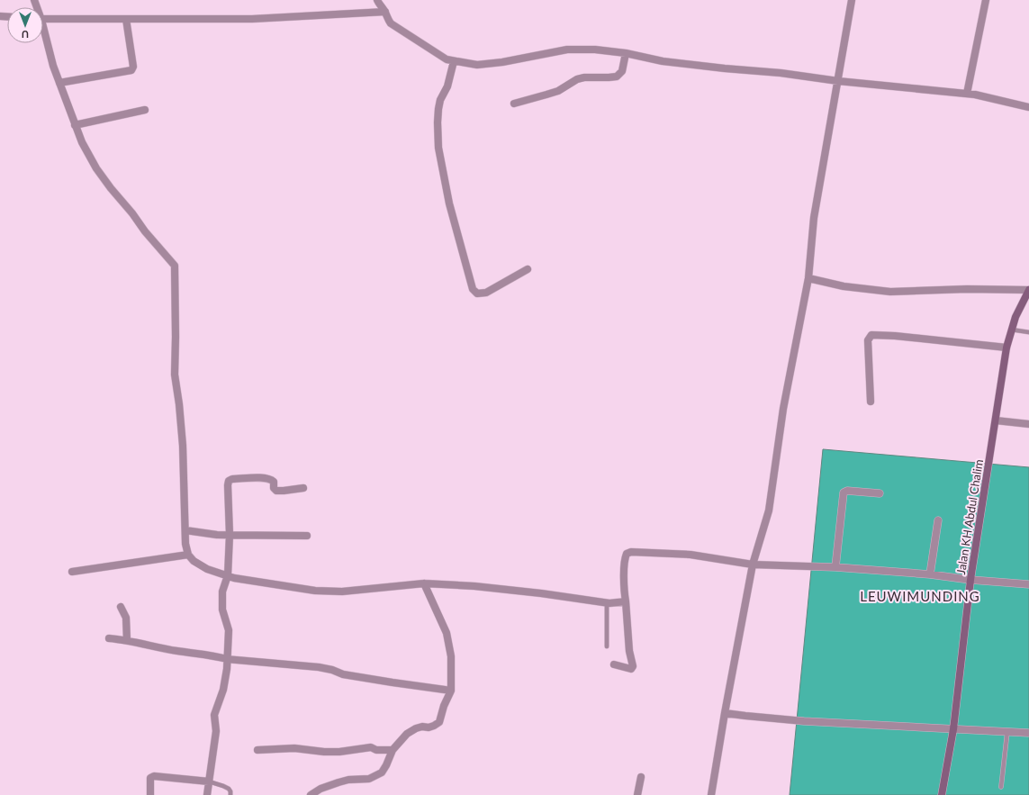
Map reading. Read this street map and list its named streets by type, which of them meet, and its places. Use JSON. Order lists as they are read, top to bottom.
{
  "streets": {
    "street": ["Jalan KH Abdul Chalim"]
  },
  "districts": ["LEUWIMUNDING"],
  "north": "bottom"
}
